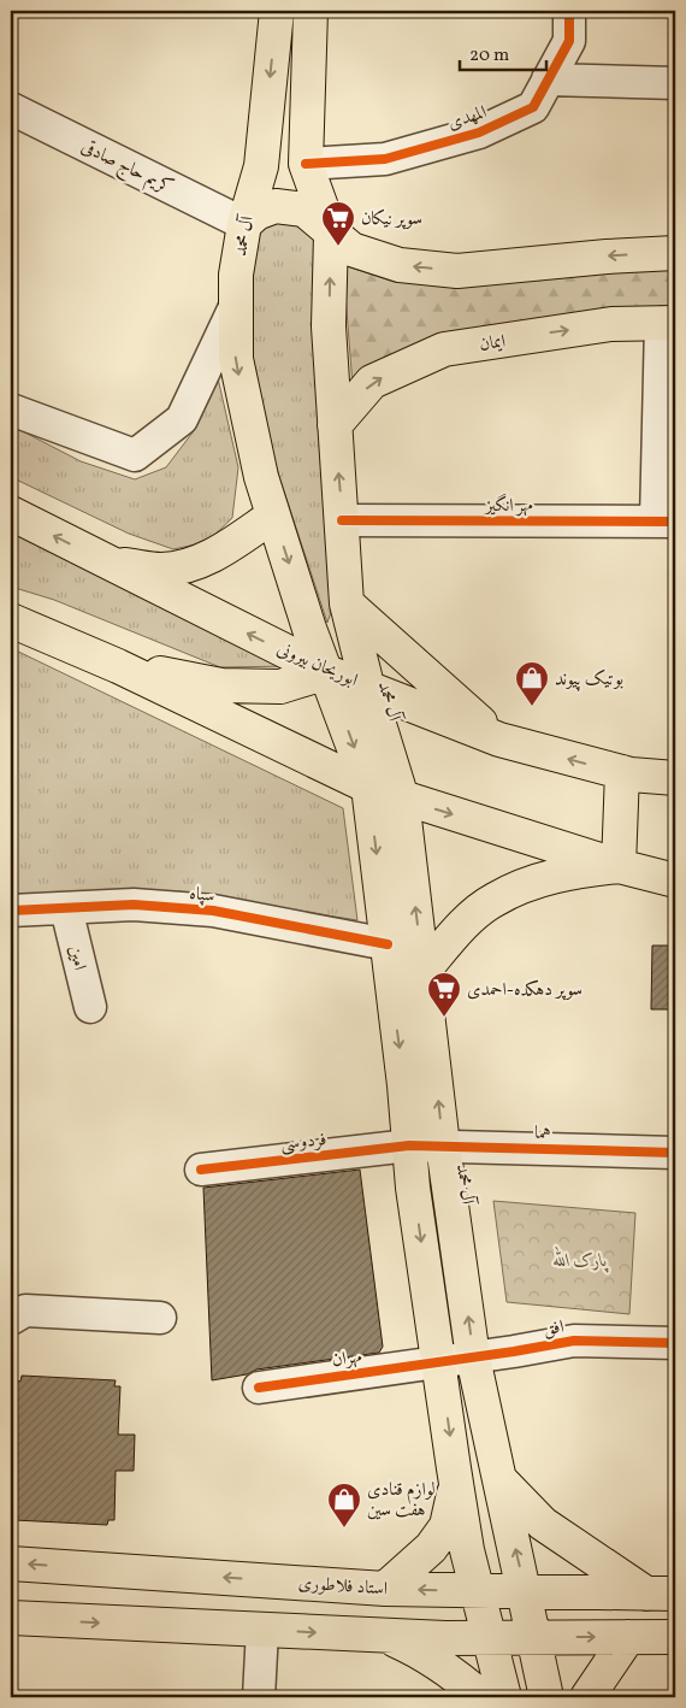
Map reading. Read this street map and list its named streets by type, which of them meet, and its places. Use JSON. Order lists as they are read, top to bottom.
{
  "streets": {
    "main road": [
      "آل محمد",
      "ایمان",
      "ابوریحان بیرونی",
      "استاد فلاطوری"
    ],
    "street": [
      "المهدی",
      "کریم حاج صادقی",
      "مهر انگیز",
      "سپاه",
      "امین",
      "هما",
      "فردوسی",
      "افق",
      "مهران"
    ]
  },
  "crossings": [
    ["المهدی", "آل محمد"],
    ["کریم حاج صادقی", "آل محمد"],
    ["آل محمد", "ایمان"],
    ["آل محمد", "مهر انگیز"],
    ["آل محمد", "ابوریحان بیرونی"],
    ["آل محمد", "سپاه"],
    ["آل محمد", "هما"],
    ["آل محمد", "فردوسی"],
    ["آل محمد", "افق"],
    ["آل محمد", "مهران"],
    ["آل محمد", "استاد فلاطوری"],
    ["سپاه", "امین"],
    ["هما", "فردوسی"],
    ["افق", "مهران"]
  ],
  "parks": ["پارک الله"],
  "places": {
    "supermarket": ["سوپر نیکان", "سوپر دهکده-احمدی"],
    "shop": ["بوتیک پیوند", "لوازم قنادی هفت سین"]
  },
  "scale_bar": "20 m"
}
